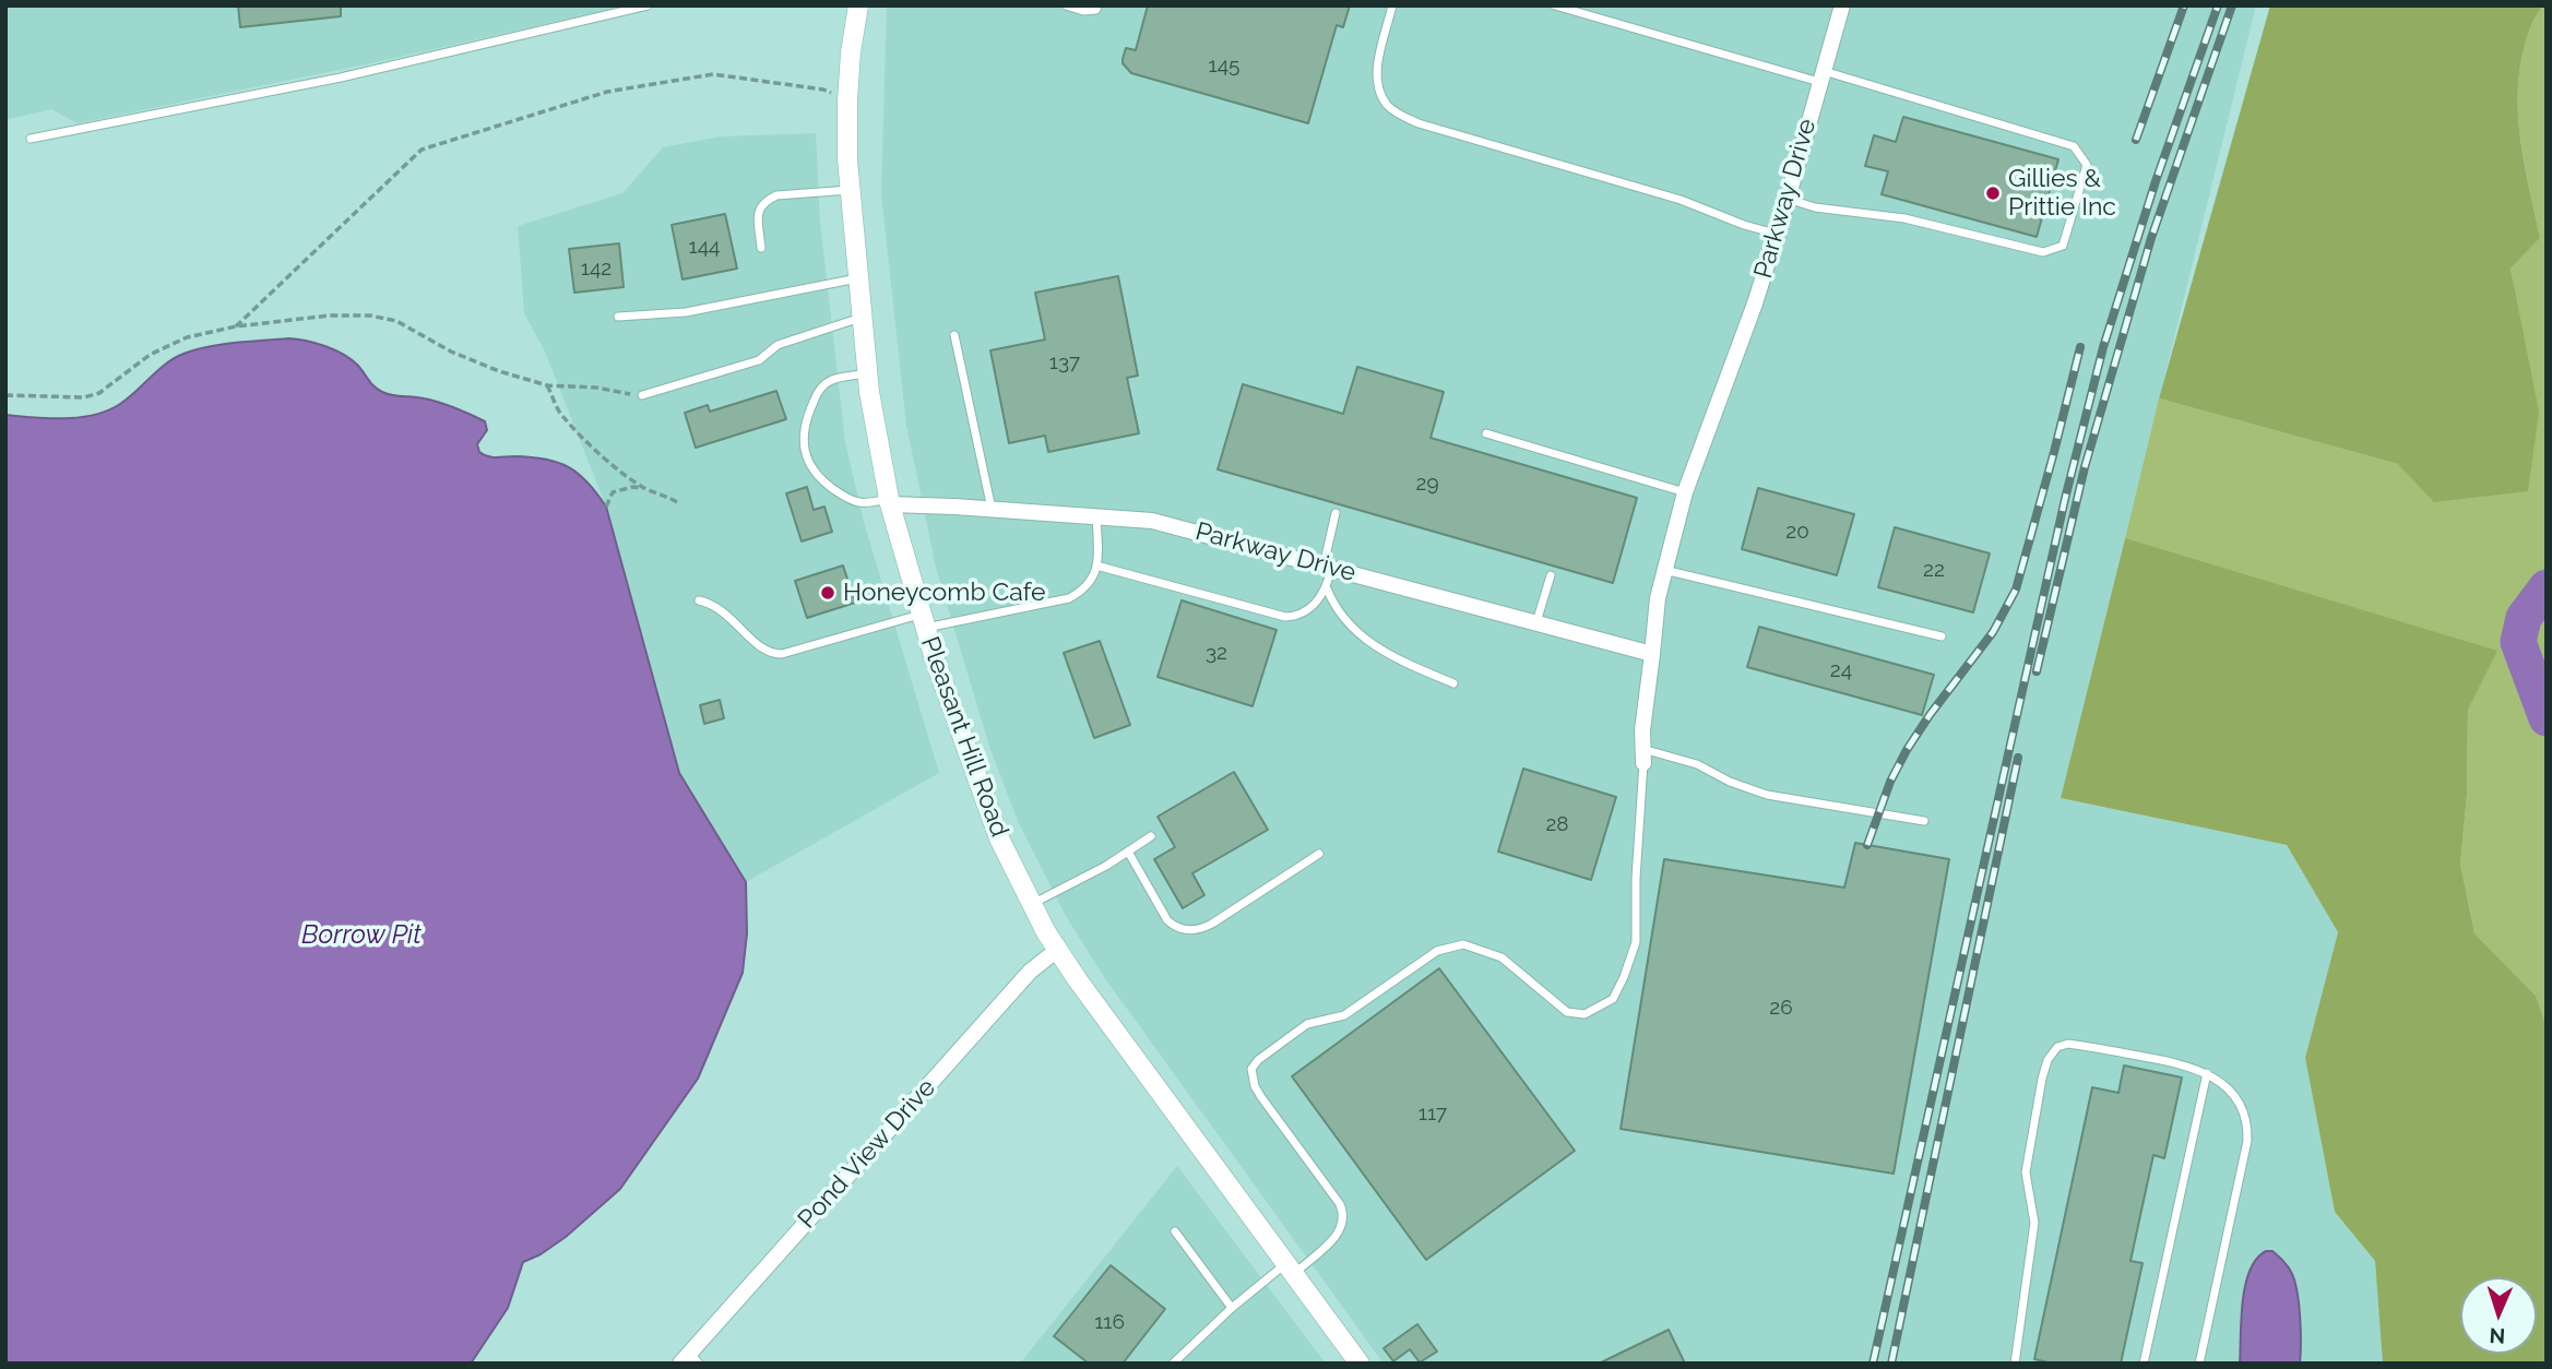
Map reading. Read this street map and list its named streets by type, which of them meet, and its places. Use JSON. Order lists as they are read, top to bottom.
{
  "streets": {
    "street": ["Parkway Drive", "Pleasant Hill Road", "Pond View Drive"]
  },
  "crossings": [
    ["Parkway Drive", "Pleasant Hill Road"],
    ["Pleasant Hill Road", "Pond View Drive"]
  ],
  "water": ["Borrow Pit"],
  "places": ["Gillies & Prittie Inc", "Honeycomb Cafe"],
  "house_numbers": [
    "145",
    "144",
    "142",
    "137",
    "29",
    "20",
    "22",
    "32",
    "24",
    "28",
    "26",
    "117",
    "116"
  ],
  "north": "bottom"
}
